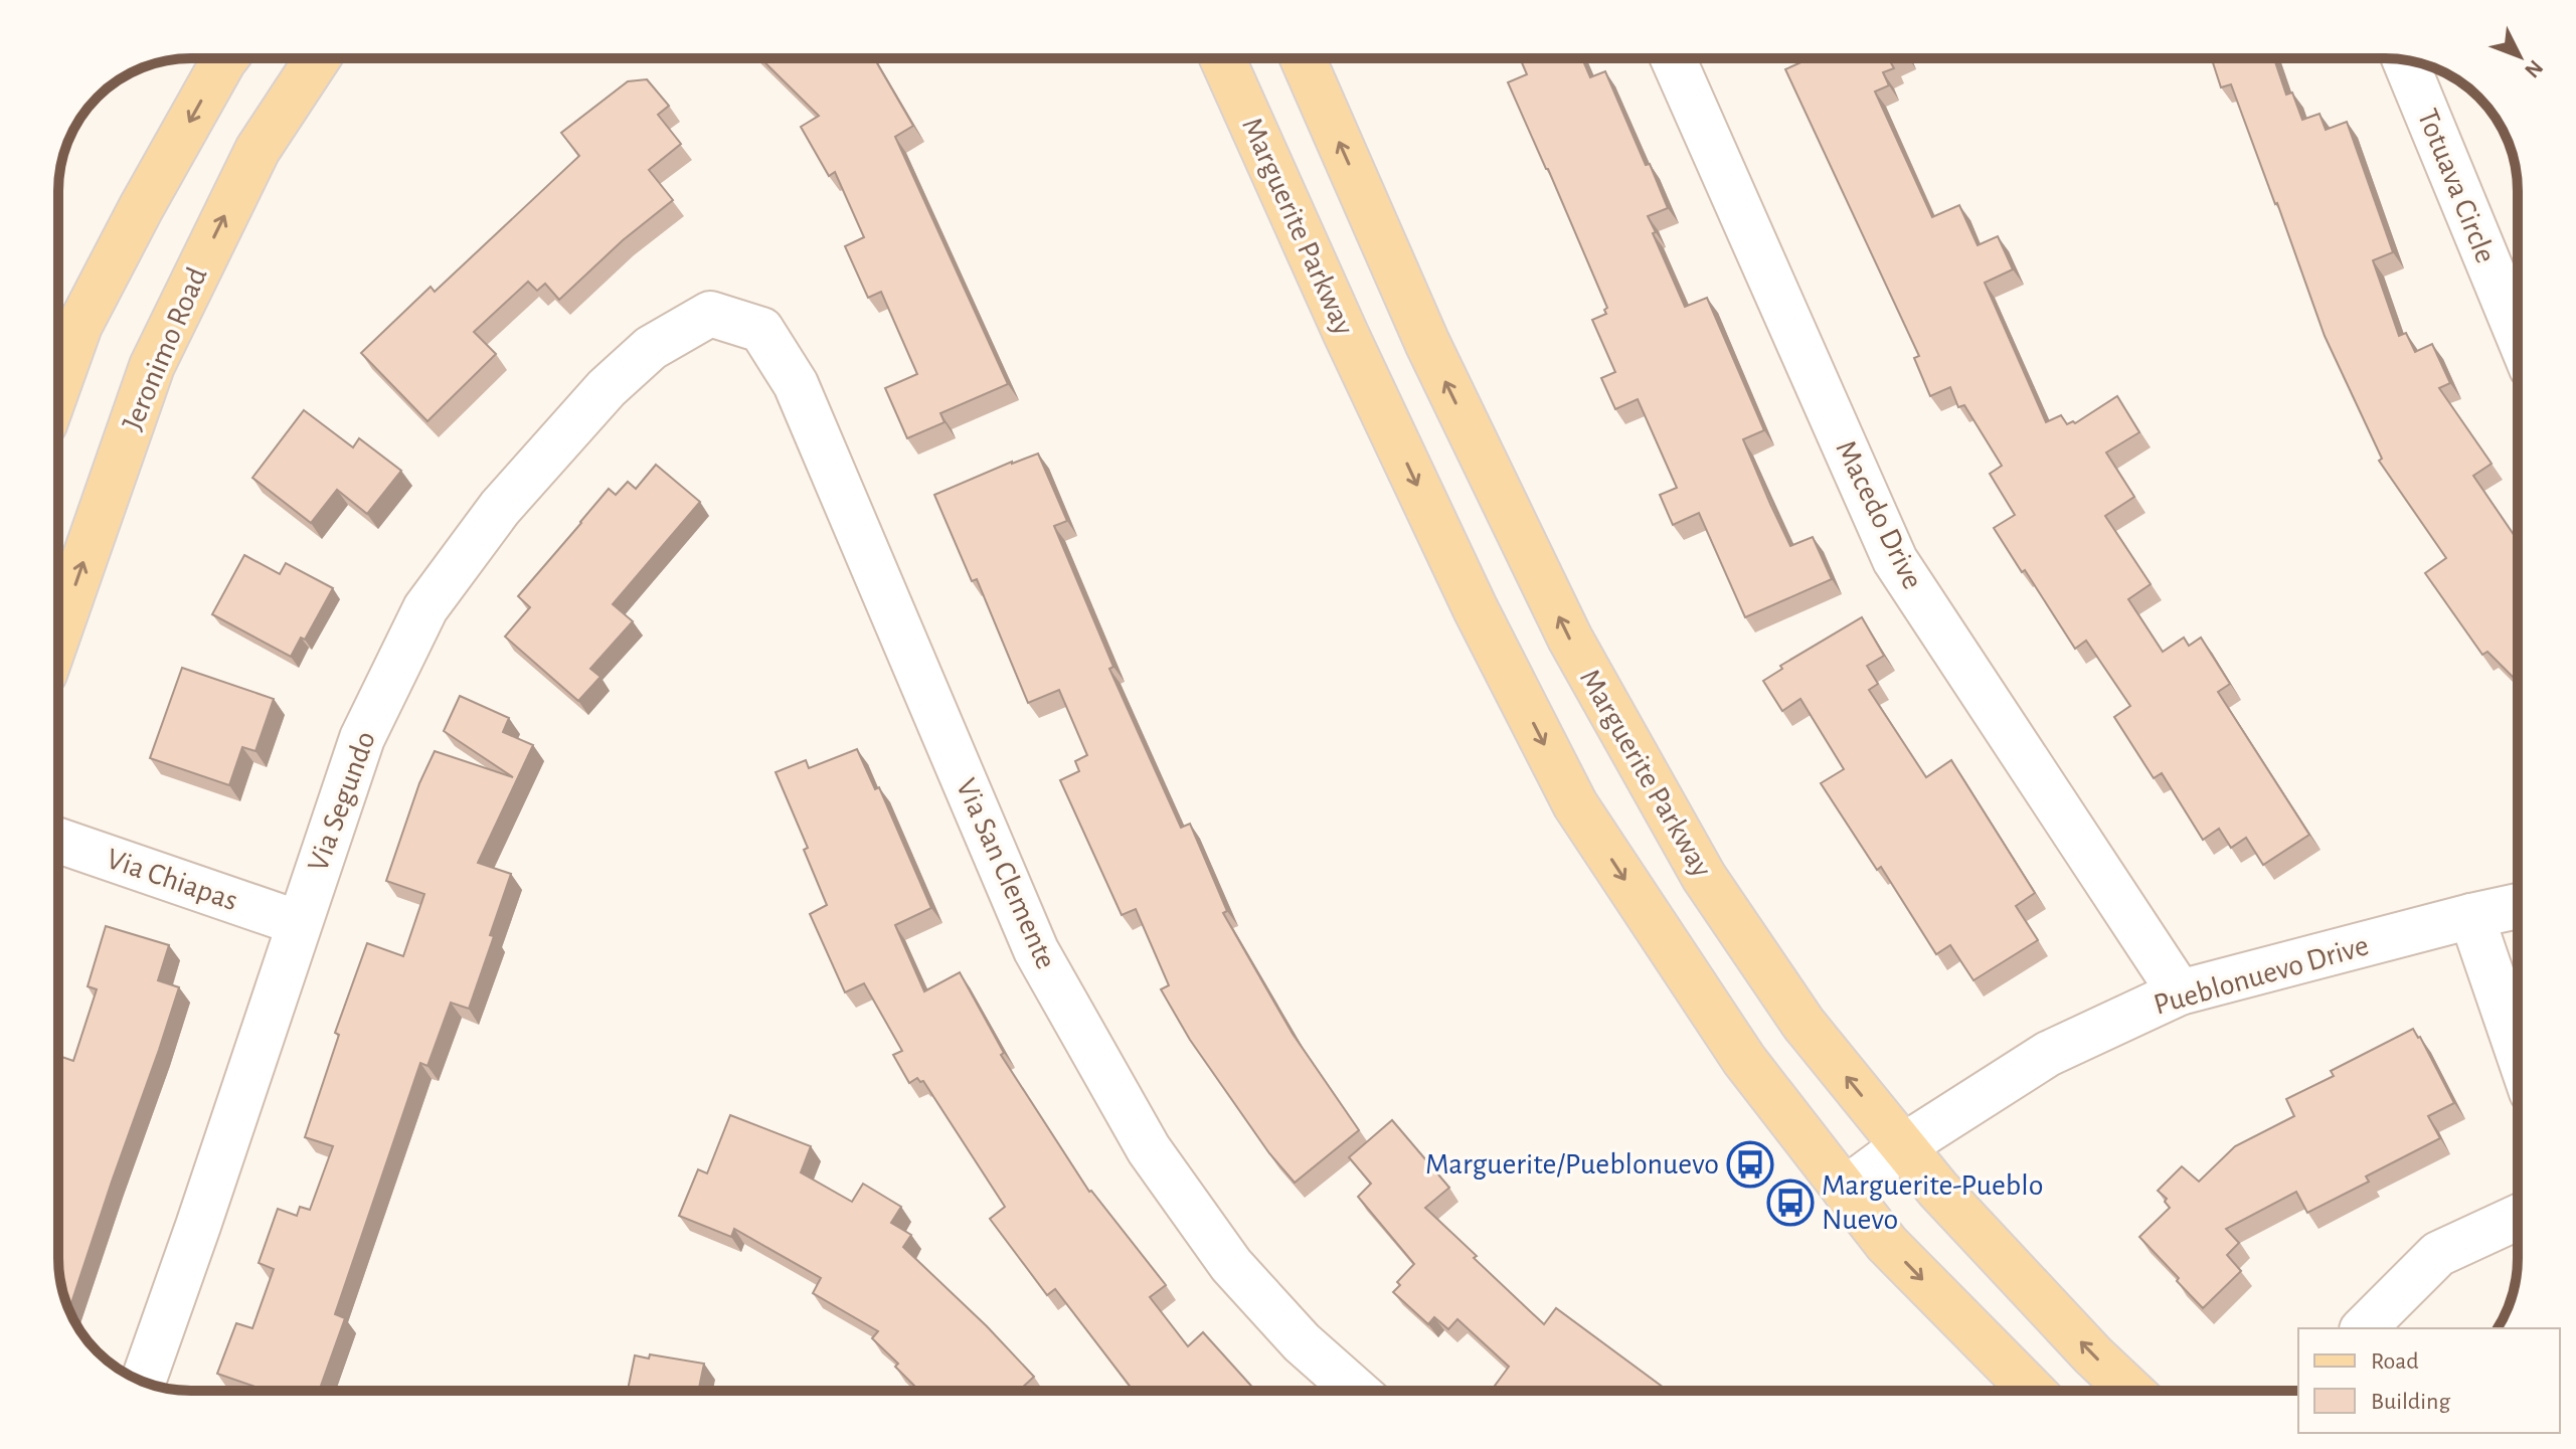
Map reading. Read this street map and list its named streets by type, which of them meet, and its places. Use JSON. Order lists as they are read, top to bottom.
{
  "streets": {
    "main road": ["Marguerite Parkway", "Jeronimo Road"],
    "street": [
      "Totuava Circle",
      "Macedo Drive",
      "Via Segundo",
      "Via San Clemente",
      "Via Chiapas",
      "Pueblonuevo Drive"
    ]
  },
  "crossings": [
    ["Marguerite Parkway", "Pueblonuevo Drive"],
    ["Macedo Drive", "Pueblonuevo Drive"],
    ["Via Segundo", "Via San Clemente"],
    ["Via Segundo", "Via Chiapas"]
  ],
  "places": {
    "bus stop": ["Marguerite/Pueblonuevo", "Marguerite-Pueblo Nuevo"]
  },
  "legend": ["Road", "Building"],
  "north": "bottom right"
}
